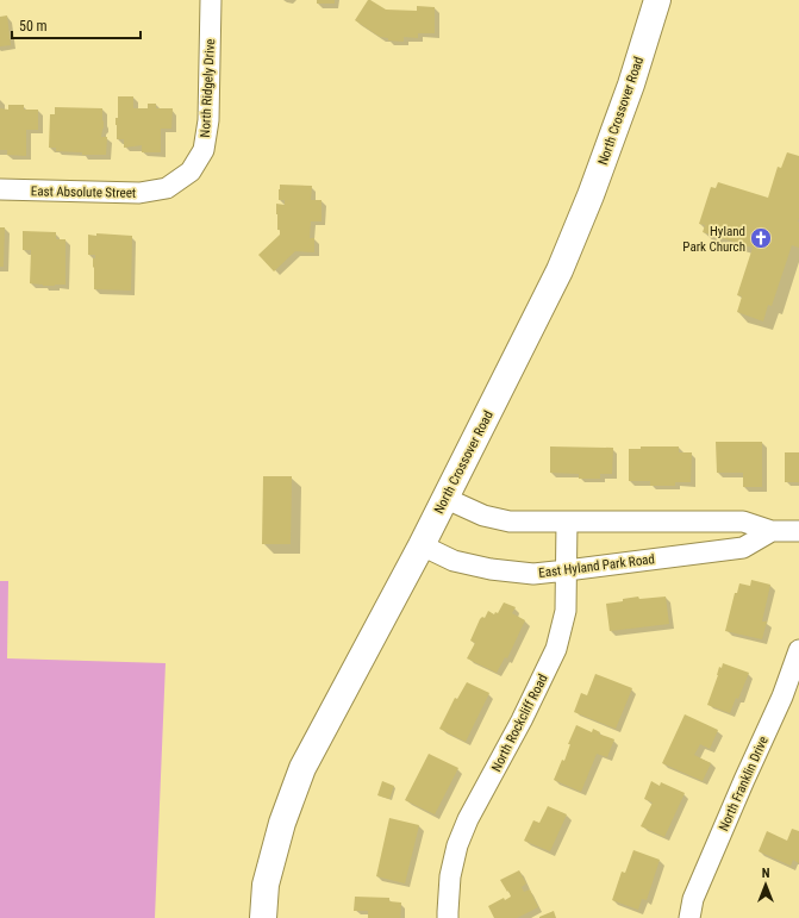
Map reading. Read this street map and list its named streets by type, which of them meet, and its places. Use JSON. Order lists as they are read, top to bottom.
{
  "streets": {
    "main road": ["North Crossover Road"],
    "street": [
      "North Ridgely Drive",
      "East Absolute Street",
      "East Hyland Park Road",
      "North Rockcliff Road",
      "North Franklin Drive"
    ]
  },
  "crossings": [
    ["North Ridgely Drive", "East Absolute Street"],
    ["North Crossover Road", "East Hyland Park Road"],
    ["East Hyland Park Road", "North Rockcliff Road"]
  ],
  "places": {
    "church": ["Hyland Park Church"]
  },
  "scale_bar": "50 m",
  "north": "top"
}
